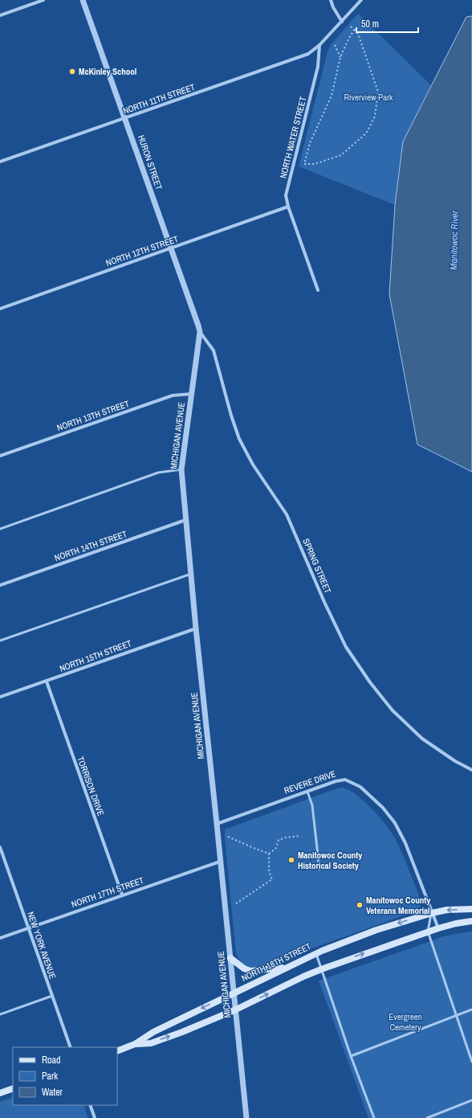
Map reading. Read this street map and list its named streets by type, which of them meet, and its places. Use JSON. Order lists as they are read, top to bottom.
{
  "streets": {
    "main road": ["NORTH 18TH STREET"],
    "street": [
      "NORTH 11TH STREET",
      "NORTH WATER STREET",
      "HURON STREET",
      "NORTH 12TH STREET",
      "NORTH 13TH STREET",
      "MICHIGAN AVENUE",
      "NORTH 14TH STREET",
      "SPRING STREET",
      "NORTH 15TH STREET",
      "REVERE DRIVE",
      "TORRISON DRIVE",
      "NORTH 17TH STREET",
      "NEW YORK AVENUE"
    ]
  },
  "crossings": [
    ["NORTH 11TH STREET", "NORTH WATER STREET"],
    ["NORTH 11TH STREET", "HURON STREET"],
    ["NORTH WATER STREET", "NORTH 12TH STREET"],
    ["HURON STREET", "NORTH 12TH STREET"],
    ["HURON STREET", "MICHIGAN AVENUE"],
    ["HURON STREET", "SPRING STREET"],
    ["NORTH 13TH STREET", "MICHIGAN AVENUE"],
    ["MICHIGAN AVENUE", "NORTH 14TH STREET"],
    ["MICHIGAN AVENUE", "SPRING STREET"],
    ["MICHIGAN AVENUE", "NORTH 15TH STREET"],
    ["MICHIGAN AVENUE", "REVERE DRIVE"],
    ["MICHIGAN AVENUE", "NORTH 17TH STREET"],
    ["MICHIGAN AVENUE", "NORTH 18TH STREET"],
    ["NORTH 15TH STREET", "TORRISON DRIVE"],
    ["REVERE DRIVE", "NORTH 18TH STREET"],
    ["TORRISON DRIVE", "NORTH 17TH STREET"],
    ["NORTH 17TH STREET", "NEW YORK AVENUE"]
  ],
  "water": ["Manitowoc River"],
  "parks": ["Riverview Park", "Evergreen Cemetery"],
  "places": ["McKinley School", "Manitowoc County Historical Society", "Manitowoc County Veterans Memorial"],
  "legend": ["Road", "Park", "Water"],
  "scale_bar": "50 m"
}
